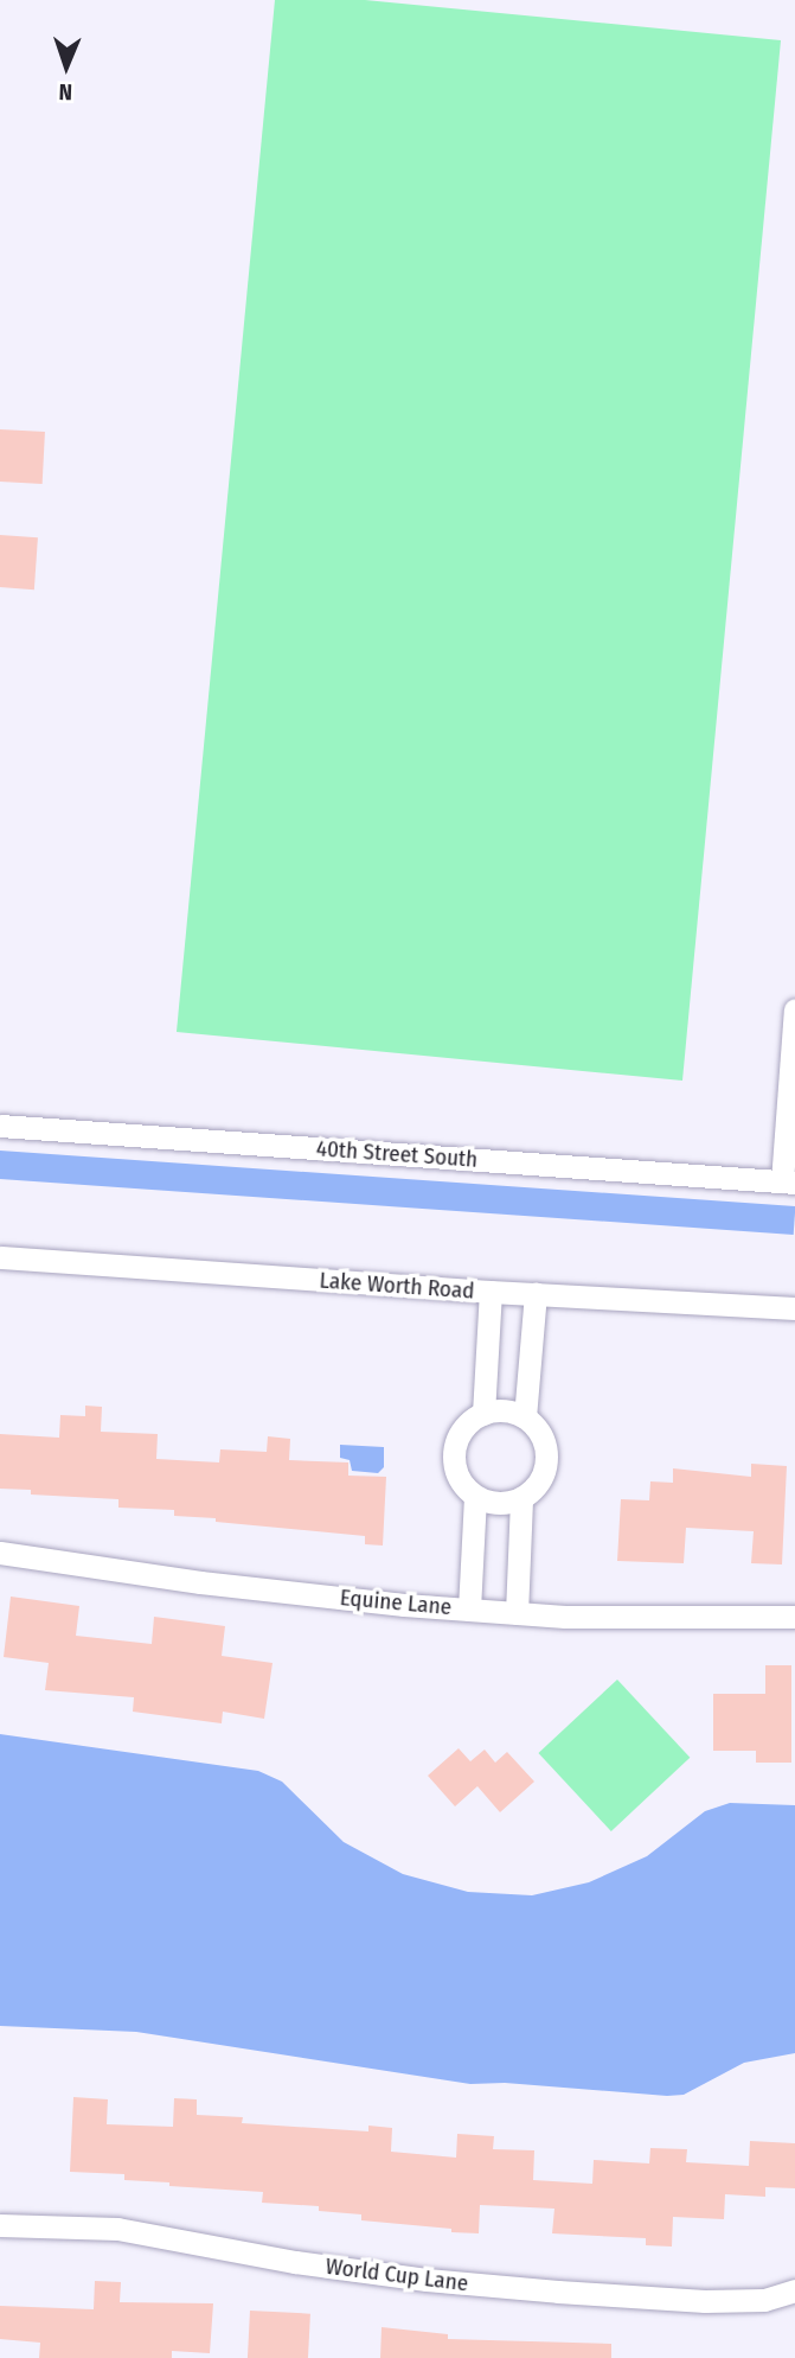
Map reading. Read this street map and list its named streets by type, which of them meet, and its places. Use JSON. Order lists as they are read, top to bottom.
{
  "streets": {
    "street": [
      "40th Street South",
      "Lake Worth Road",
      "Equine Lane",
      "World Cup Lane"
    ]
  },
  "north": "bottom"
}
